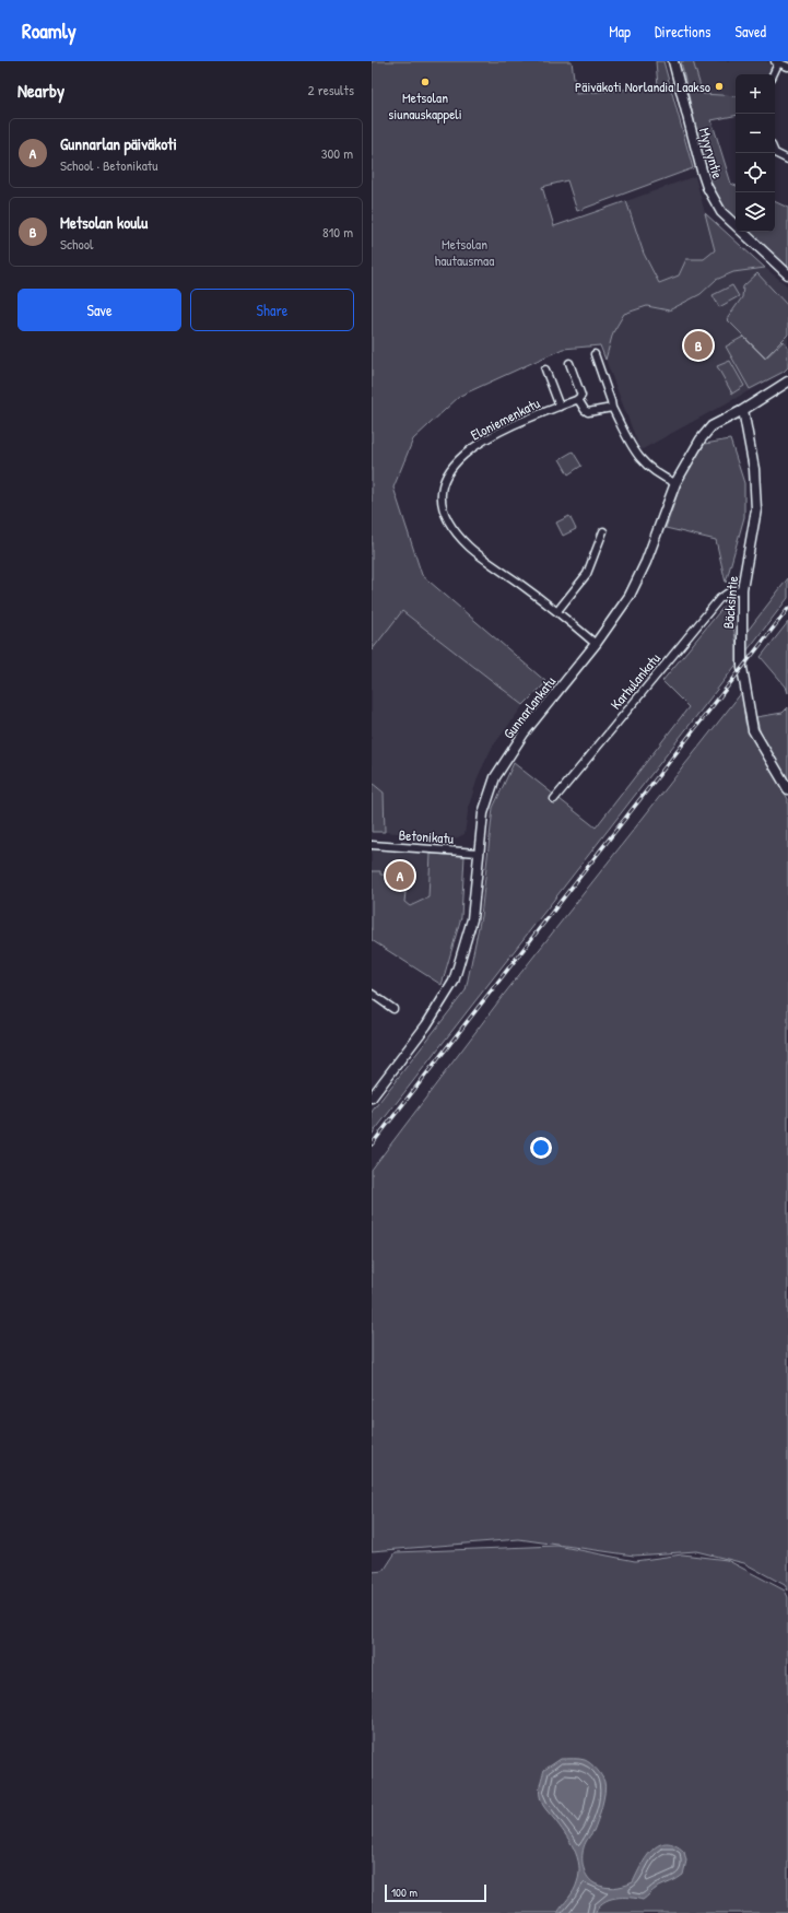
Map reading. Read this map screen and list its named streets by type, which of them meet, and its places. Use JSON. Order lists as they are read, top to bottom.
{
  "streets": {
    "street": [
      "Myyryntie",
      "Eloniemenkatu",
      "Bäcksintie",
      "Karhulankatu",
      "Gunnarlankatu",
      "Betonikatu"
    ]
  },
  "crossings": [
    ["Eloniemenkatu", "Gunnarlankatu"],
    ["Bäcksintie", "Karhulankatu"],
    ["Bäcksintie", "Gunnarlankatu"],
    ["Gunnarlankatu", "Betonikatu"]
  ],
  "parks": ["Metsolan hautausmaa"],
  "places": ["Metsolan siunauskappeli", "Päiväkoti Norlandia Laakso"],
  "scale_bar": "100 m",
  "page": {
    "header": "Roamly",
    "nav": ["Map", "Directions", "Saved"],
    "heading": ["Nearby", "2 results"],
    "map_buttons": ["+", "−"],
    "list": [
      {
        "mark": "A",
        "name": "Gunnarlan päiväkoti",
        "note": "School · Betonikatu",
        "value": "300 m"
      },
      {
        "mark": "B",
        "name": "Metsolan koulu",
        "note": "School",
        "value": "810 m"
      }
    ],
    "buttons": ["Save", "Share"],
    "pins": ["B", "A"],
    "scale": "100 m"
  }
}
